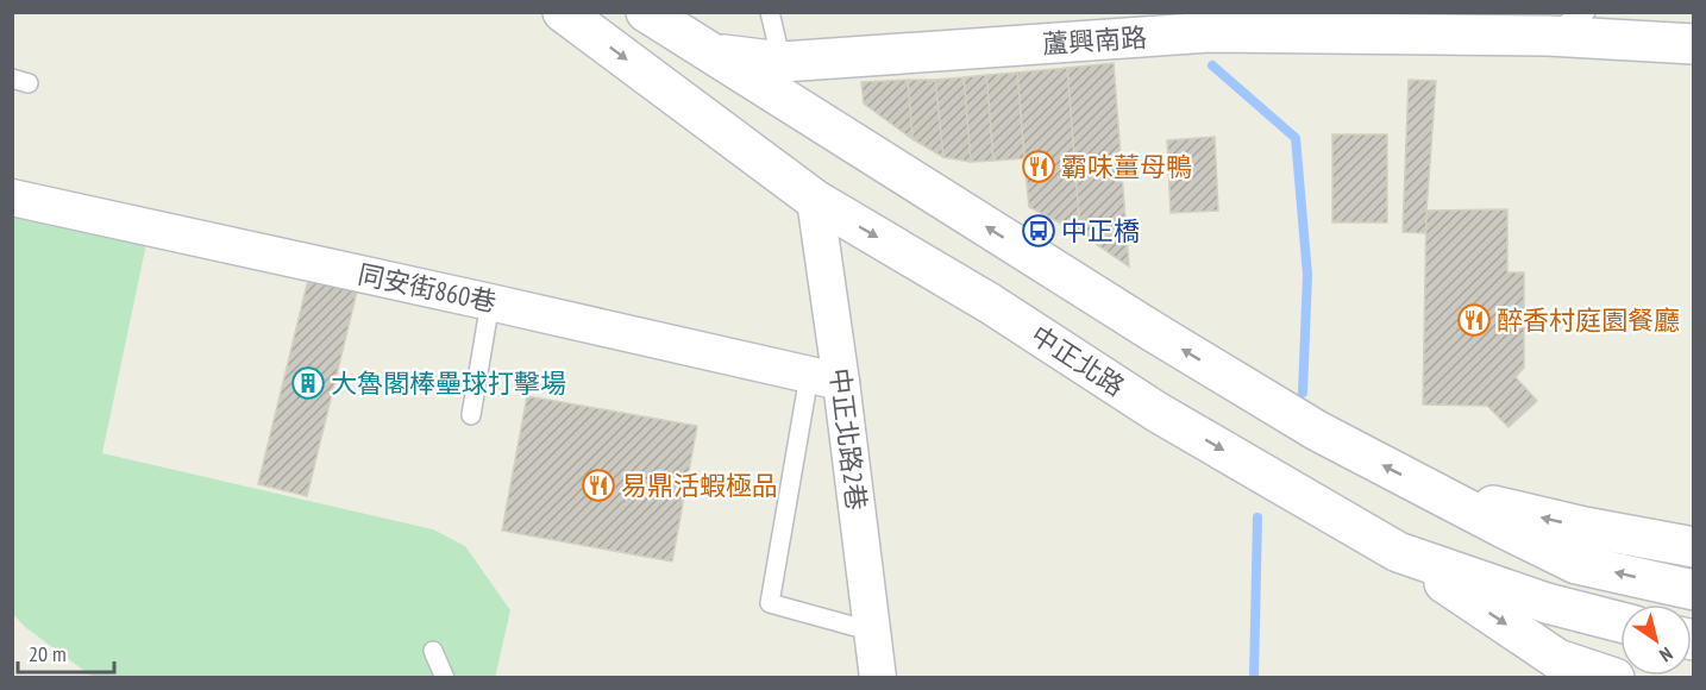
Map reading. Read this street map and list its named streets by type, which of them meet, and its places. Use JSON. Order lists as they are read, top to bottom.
{
  "streets": {
    "street": [
      "蘆興南路",
      "同安街860巷",
      "中正北路",
      "中正北路2巷"
    ]
  },
  "crossings": [
    ["同安街860巷", "中正北路2巷"],
    ["中正北路", "中正北路2巷"]
  ],
  "places": {
    "restaurant": ["霸味薑母鴨", "醉香村庭園餐廳", "易鼎活蝦極品"],
    "bus stop": ["中正橋"],
    "building": ["大魯閣棒壘球打擊場"]
  },
  "scale_bar": "20 m",
  "north": "bottom right"
}
